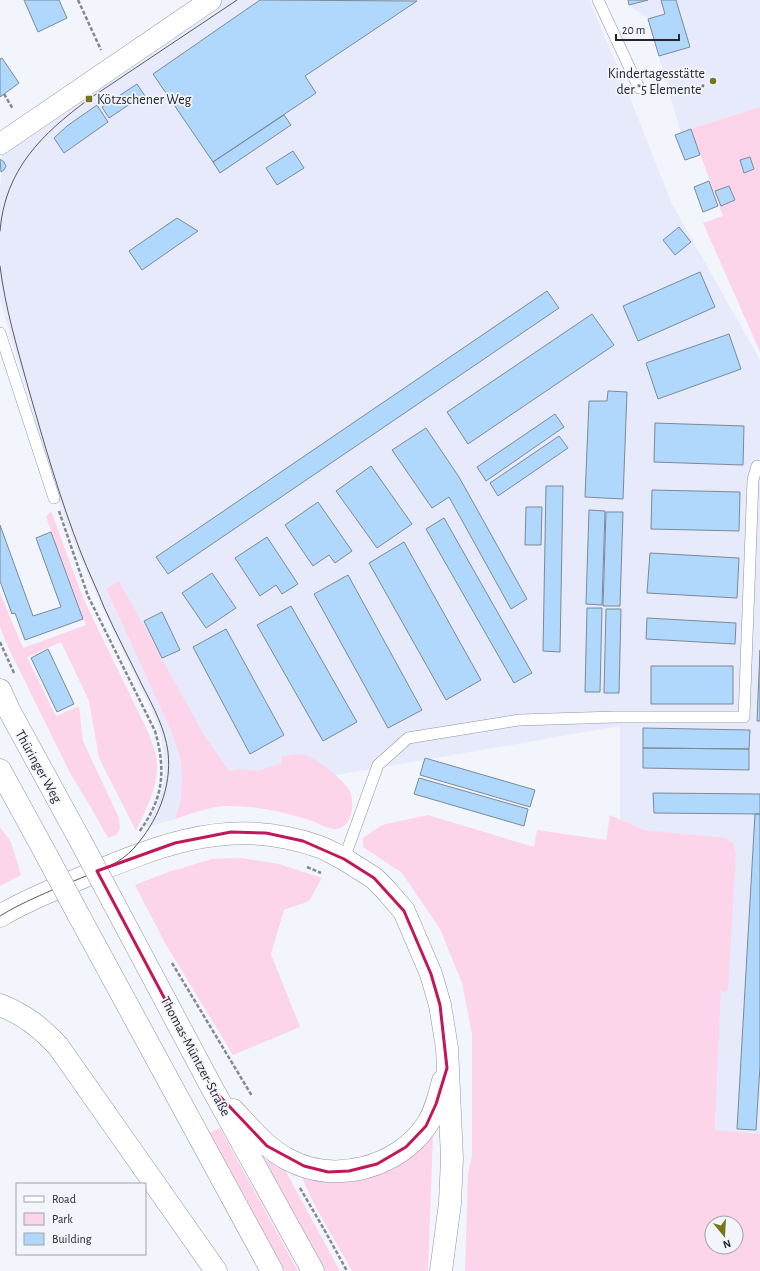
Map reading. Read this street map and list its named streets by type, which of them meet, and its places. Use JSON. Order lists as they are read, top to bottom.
{
  "streets": {
    "main road": ["Thüringer Weg", "Thomas-Müntzer-Straße"]
  },
  "crossings": [
    ["Thüringer Weg", "Thomas-Müntzer-Straße"]
  ],
  "places": {
    "other": ["Kindertagesstätte der \"5 Elemente\""],
    "transit": ["Kötzschener Weg"]
  },
  "legend": ["Road", "Park", "Building"],
  "scale_bar": "20 m",
  "north": "bottom"
}
